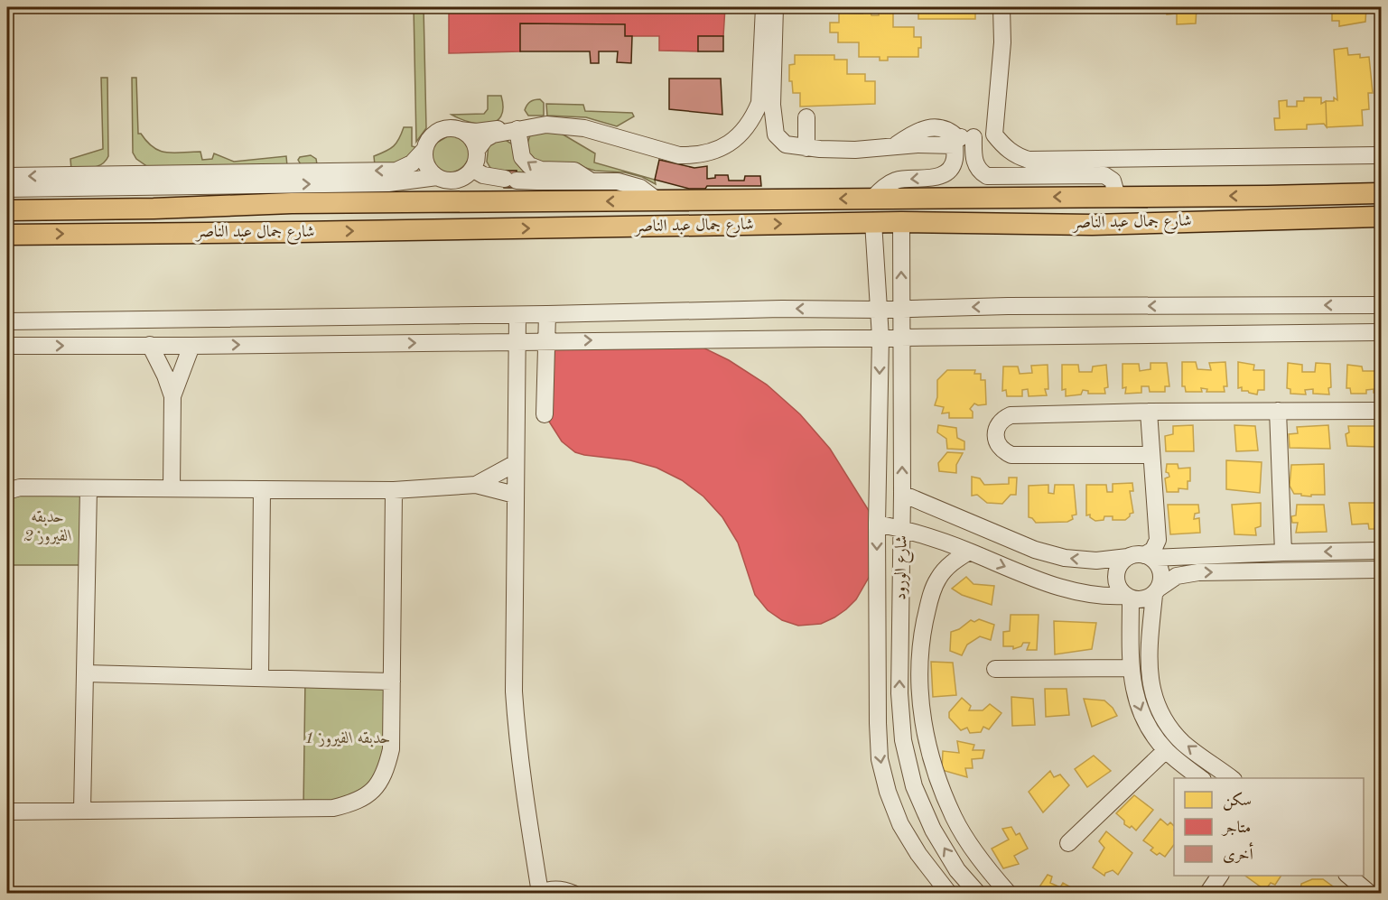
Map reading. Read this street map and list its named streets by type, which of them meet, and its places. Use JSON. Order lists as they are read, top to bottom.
{
  "streets": {
    "main road": ["شارع جمال عبد الناصر"],
    "street": ["شارع الورود"]
  },
  "crossings": [
    ["شارع جمال عبد الناصر", "شارع الورود"]
  ],
  "parks": ["حدبقه الفيروز 2", "حدبقه الفيروز 1"],
  "legend": ["سكن", "متاجر", "أخرى"]
}
